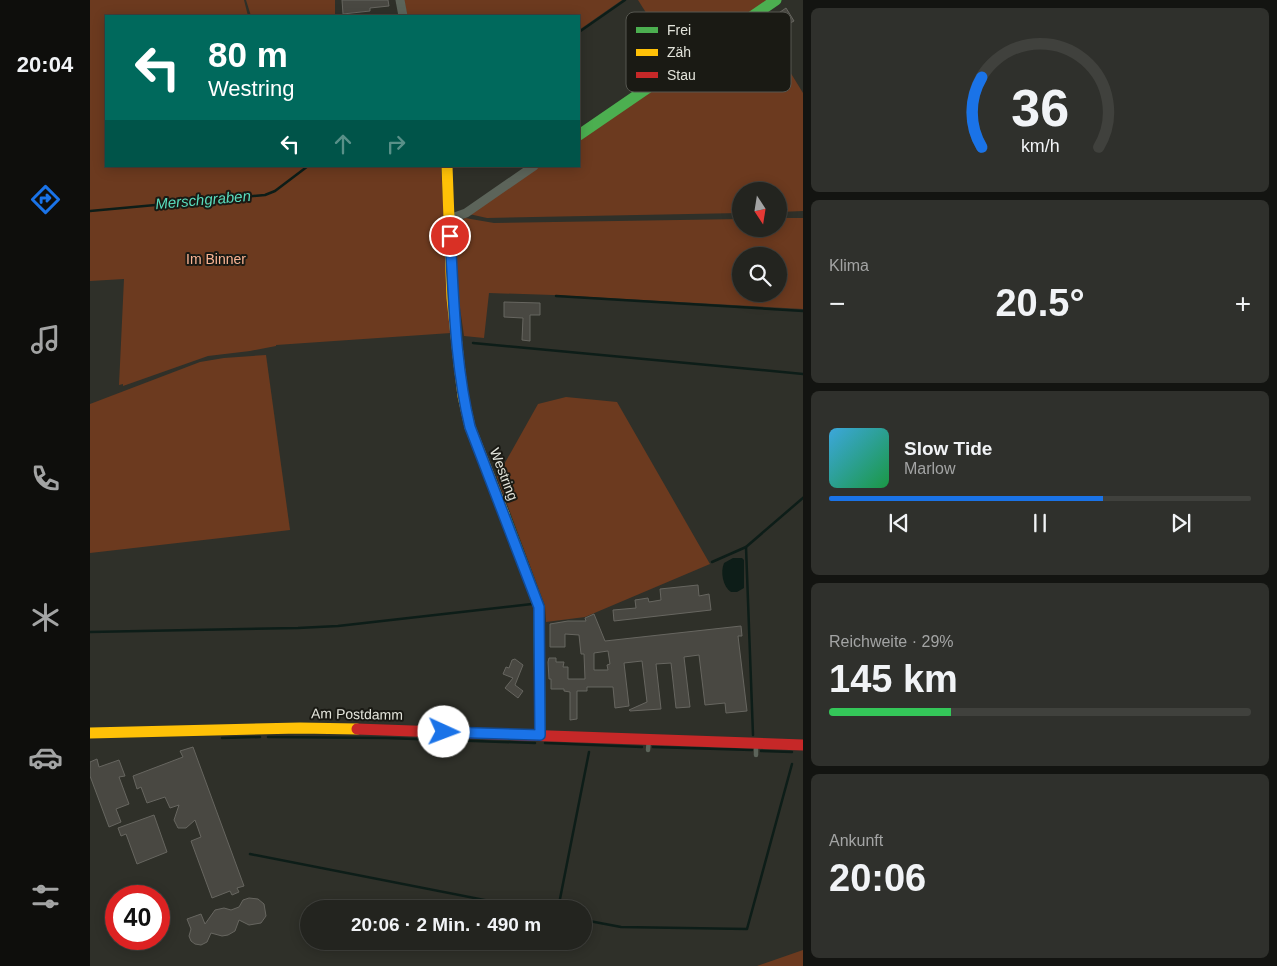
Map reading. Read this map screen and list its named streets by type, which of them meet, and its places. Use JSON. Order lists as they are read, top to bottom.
{
  "streets": {
    "street": ["Westring", "Am Postdamm"]
  },
  "crossings": [
    ["Westring", "Am Postdamm"]
  ],
  "water": ["Merschgraben"],
  "parks": ["Im Binner"],
  "legend": ["Frei", "Zäh", "Stau"],
  "north": "bottom",
  "page": {
    "tabs": "20:04",
    "turn": ["80 m", "Westring"],
    "tile": [
      "Klima",
      ["Reichweite · 29%", "145 km"],
      ["Ankunft", "20:06"]
    ],
    "heat": ["−", "20.5°", "+"],
    "song": ["Slow Tide", "Marlow"],
    "limit": "40",
    "trip": "20:06 · 2 Min. · 490 m",
    "gauge": ["36", "km/h"]
  }
}
